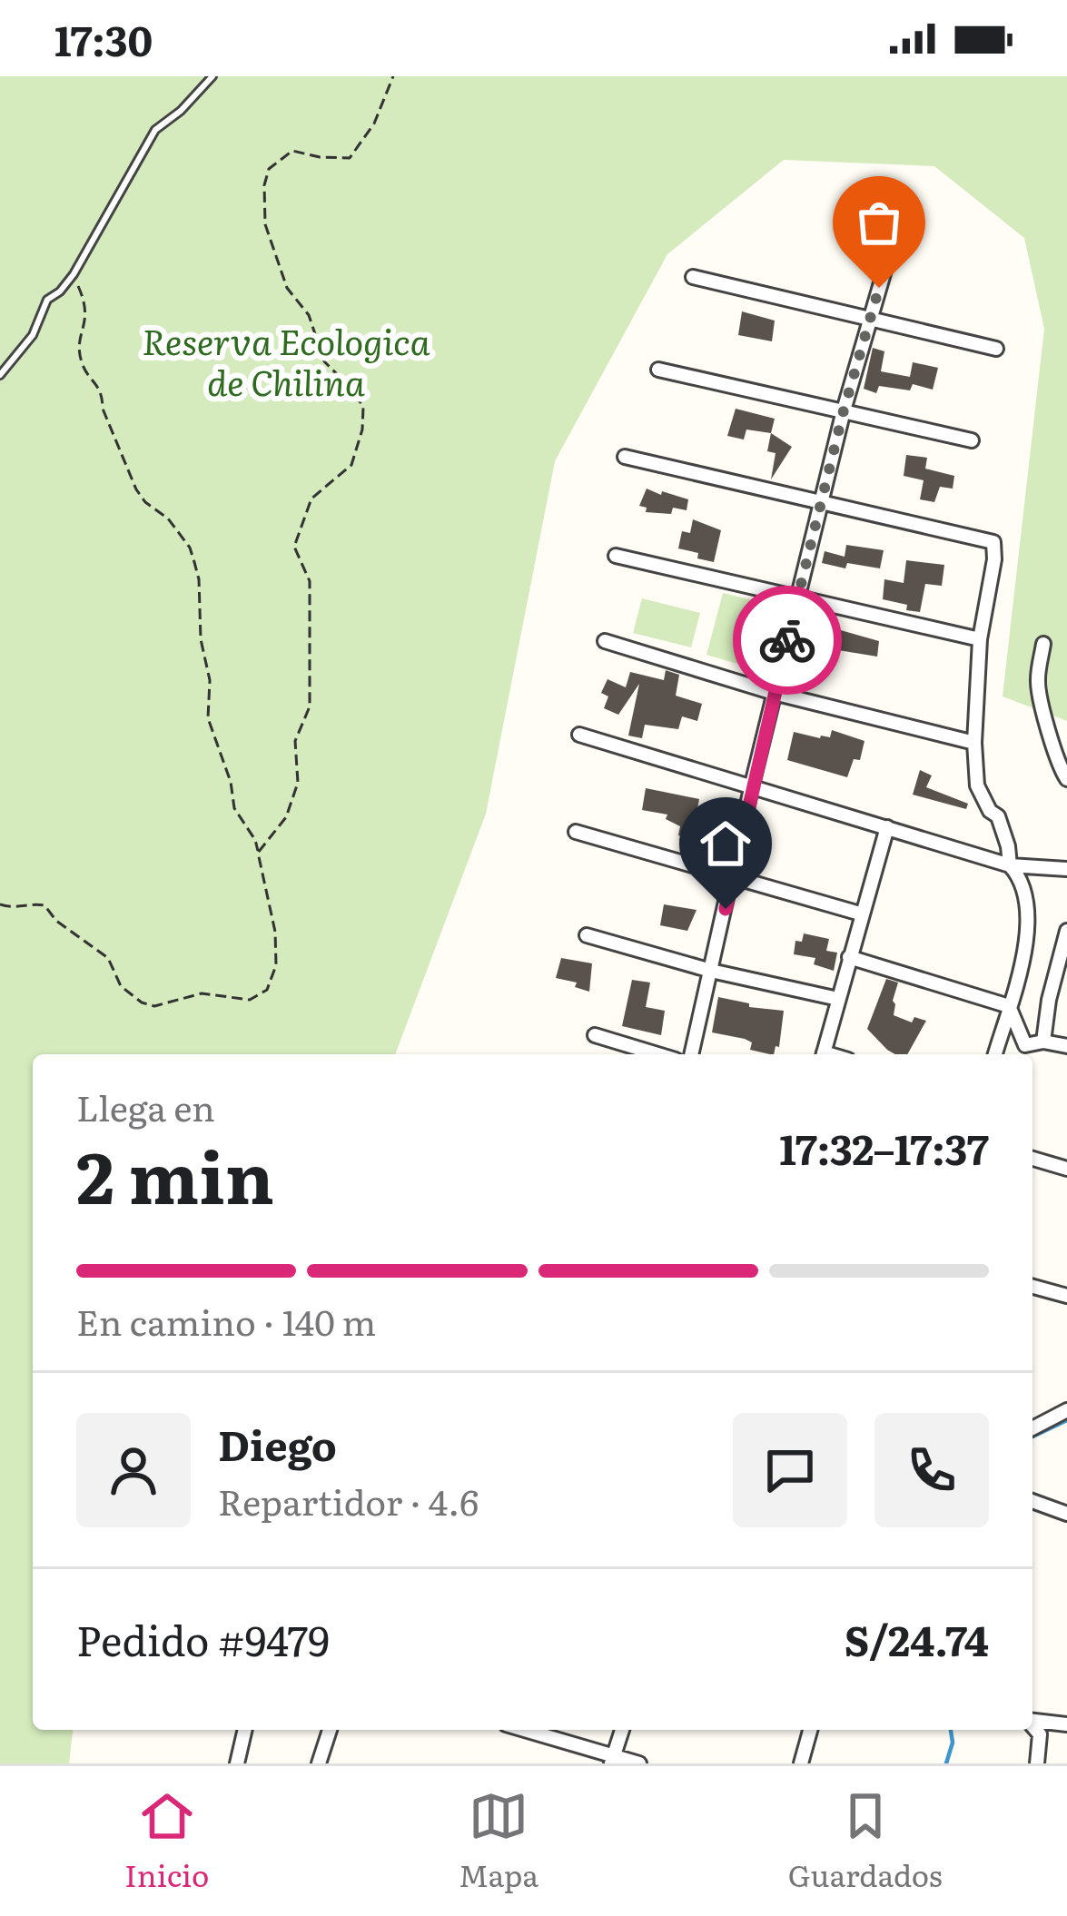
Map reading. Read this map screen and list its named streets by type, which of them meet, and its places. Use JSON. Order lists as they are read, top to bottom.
{
  "parks": ["Reserva Ecologica de Chilina"],
  "page": {
    "status": "17:30",
    "heading": ["2 min", "Llega en", "17:32–17:37"],
    "panel": [
      "Diego",
      "Repartidor · 4.6",
      "Pedido #9479",
      "S/24.74"
    ],
    "bar": "En camino · 140 m",
    "tabs": ["Inicio", "Mapa", "Guardados"]
  }
}
